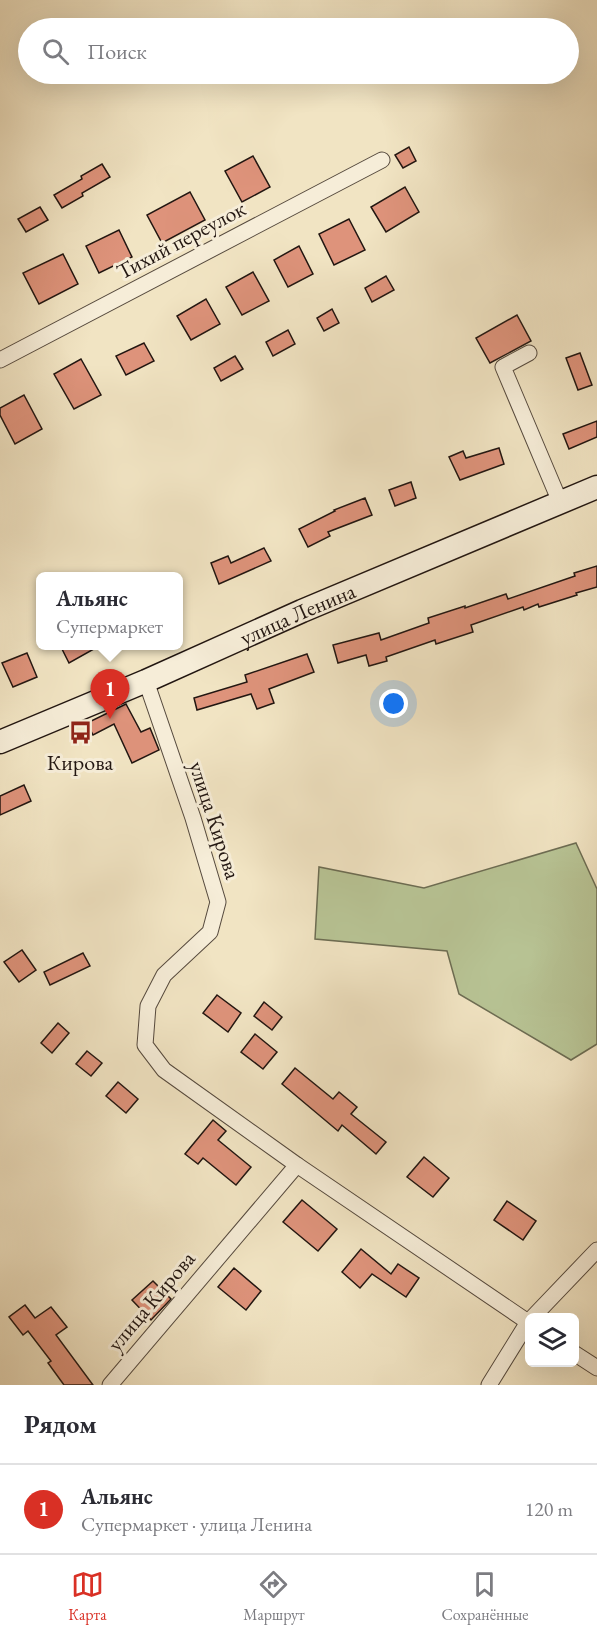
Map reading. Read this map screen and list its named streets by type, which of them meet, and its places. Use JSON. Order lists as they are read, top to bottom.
{
  "streets": {
    "main road": ["улица Ленина"],
    "street": ["Тихий переулок", "улица Кирова"]
  },
  "crossings": [
    ["улица Ленина", "улица Кирова"]
  ],
  "places": {
    "bus stop": ["Кирова"]
  },
  "page": {
    "search": "Поиск",
    "popup": ["Альянс", "Супермаркет"],
    "pins": "1",
    "heading": "Рядом",
    "list": [
      {
        "mark": "1",
        "name": "Альянс",
        "note": "Супермаркет · улица Ленина",
        "value": "120 m"
      }
    ],
    "nav": ["Карта", "Маршрут", "Сохранённые"]
  }
}
